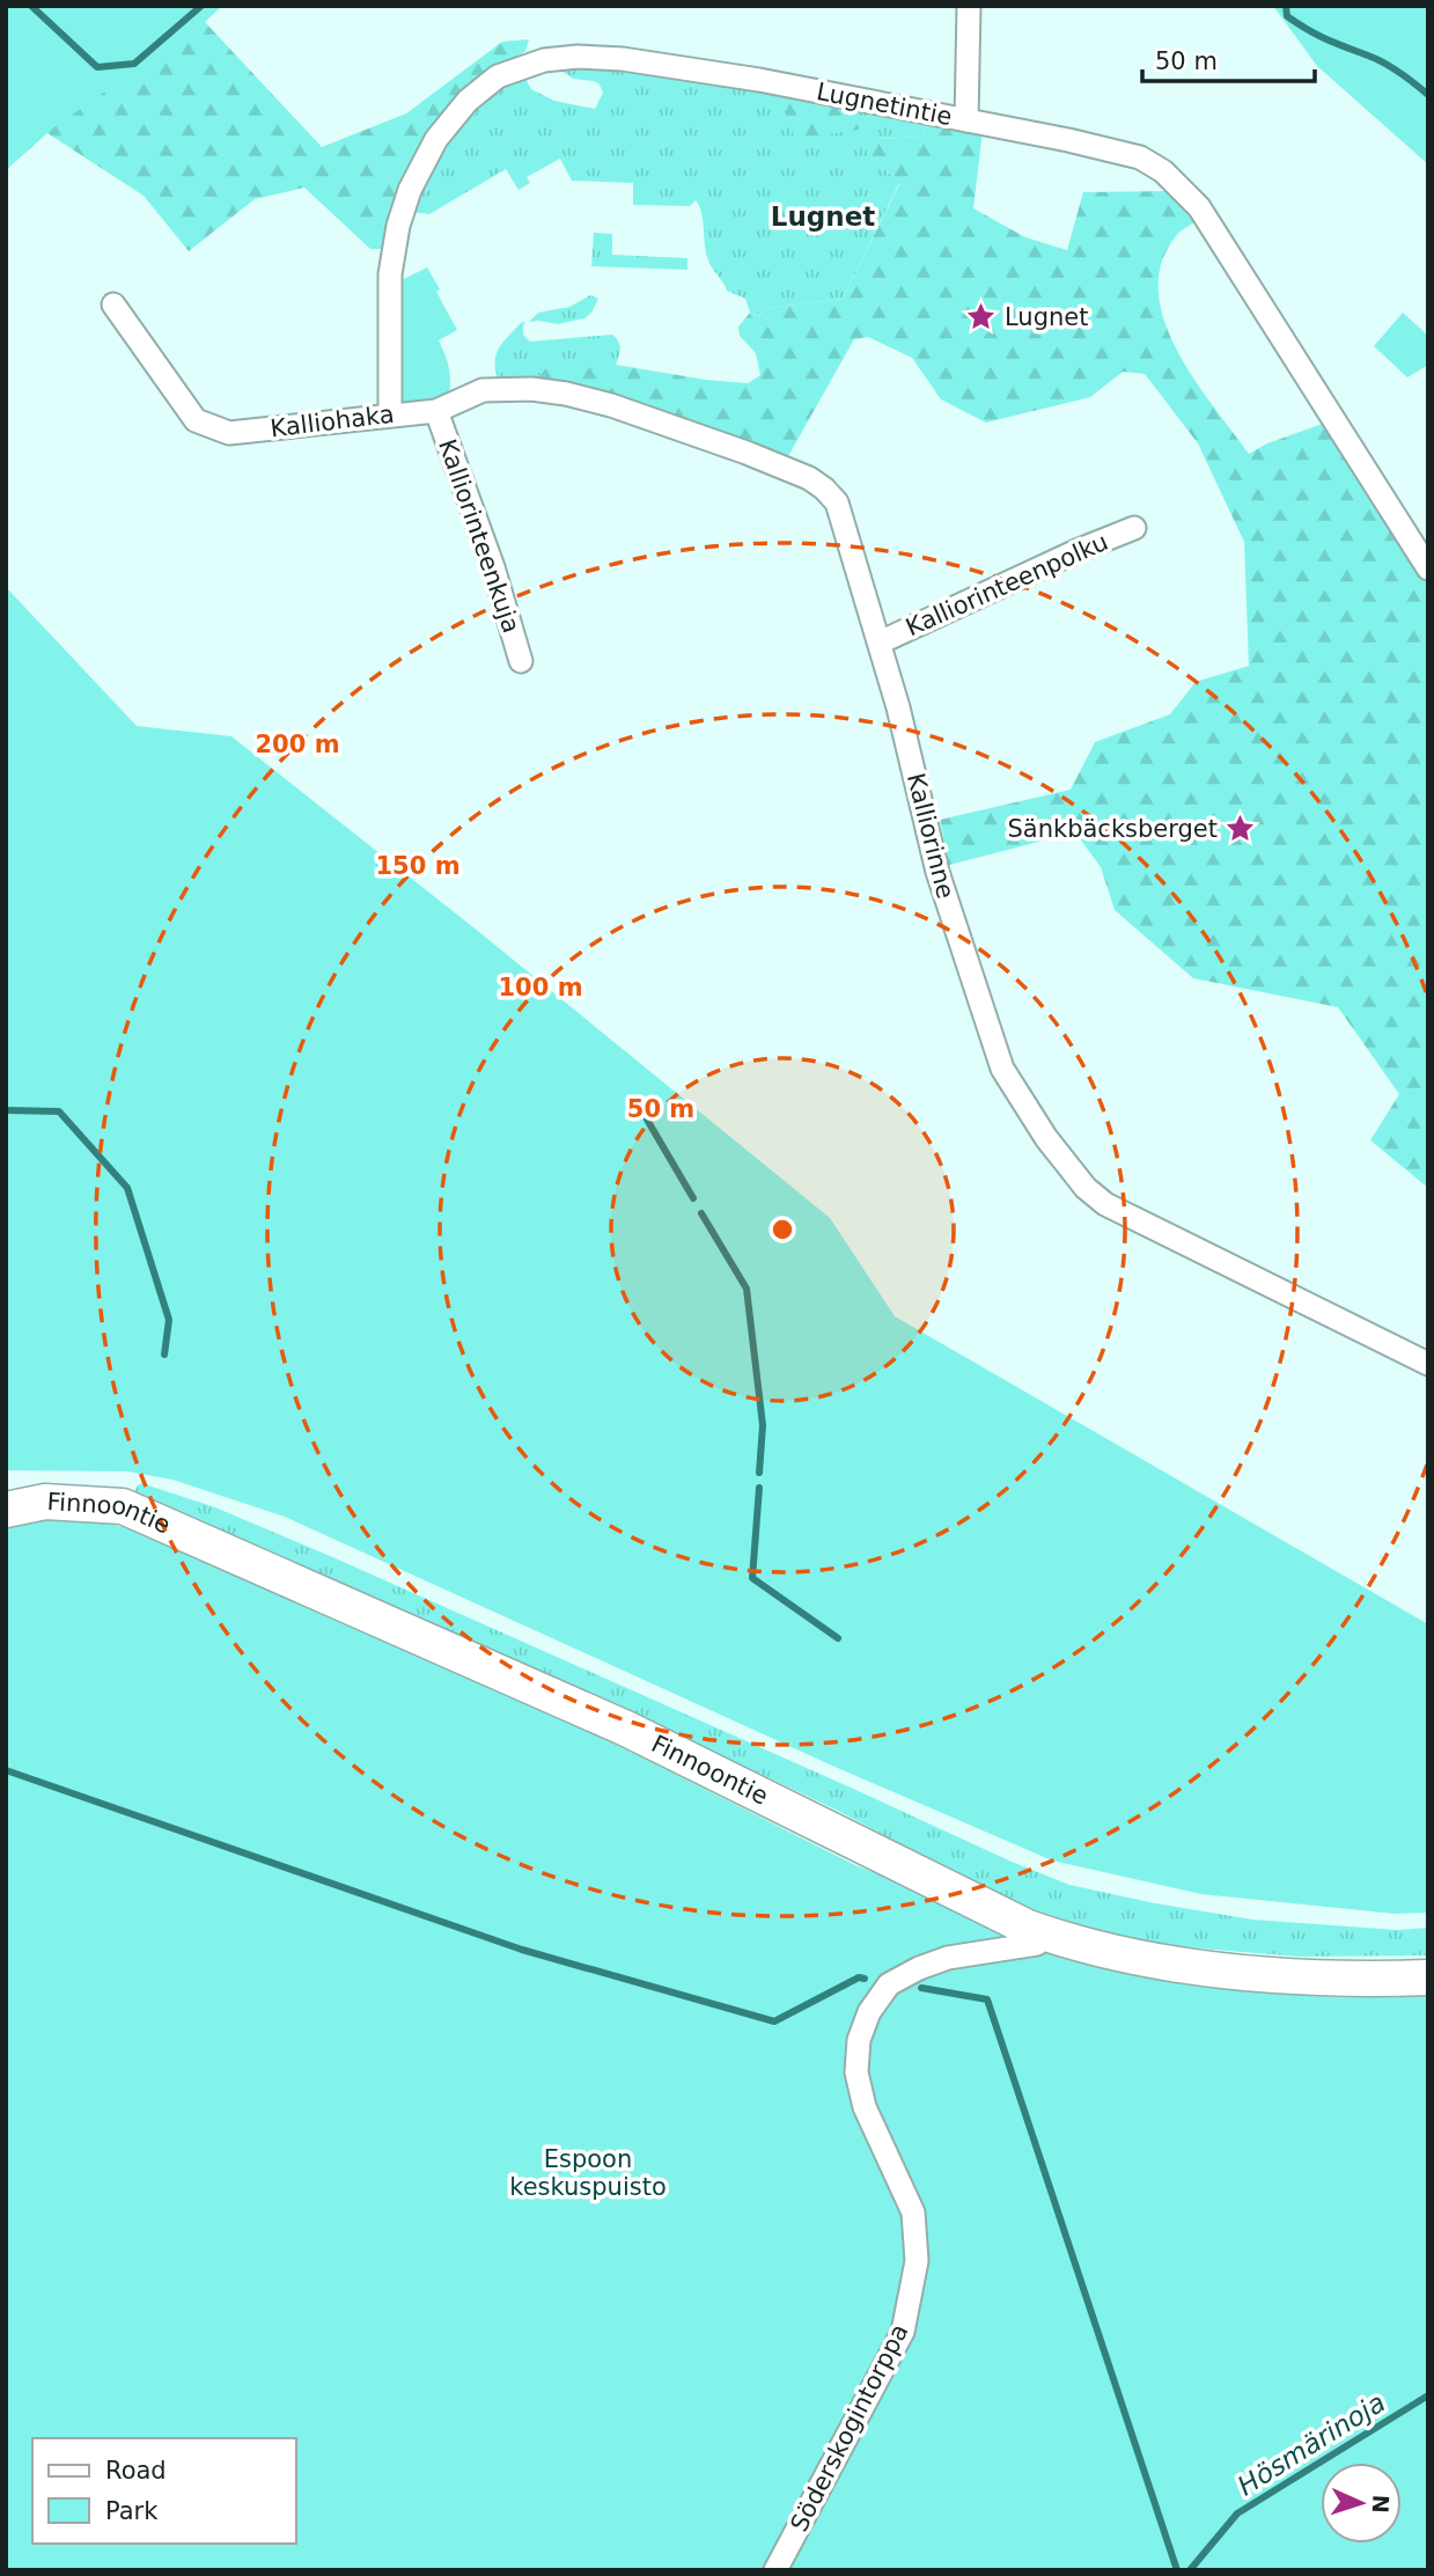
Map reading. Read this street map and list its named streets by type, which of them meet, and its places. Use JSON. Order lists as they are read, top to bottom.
{
  "streets": {
    "main road": ["Finnoontie"],
    "street": [
      "Lugnetintie",
      "Kalliohaka",
      "Kalliorinteenkuja",
      "Kalliorinteenpolku",
      "Kalliorinne",
      "Söderskogintorppa"
    ]
  },
  "crossings": [
    ["Lugnetintie", "Kalliohaka"],
    ["Kalliohaka", "Kalliorinteenkuja"],
    ["Kalliohaka", "Kalliorinne"],
    ["Kalliorinteenkuja", "Kalliorinne"],
    ["Kalliorinteenpolku", "Kalliorinne"],
    ["Finnoontie", "Söderskogintorppa"]
  ],
  "districts": ["Lugnet"],
  "water": ["Hösmärinoja"],
  "parks": ["Espoon keskuspuisto"],
  "places": {
    "place": ["Lugnet", "Sänkbäcksberget"]
  },
  "legend": ["Road", "Park"],
  "scale_bar": "50 m",
  "north": "right",
  "rings": [
    "200 m",
    "150 m",
    "100 m",
    "50 m"
  ]
}
